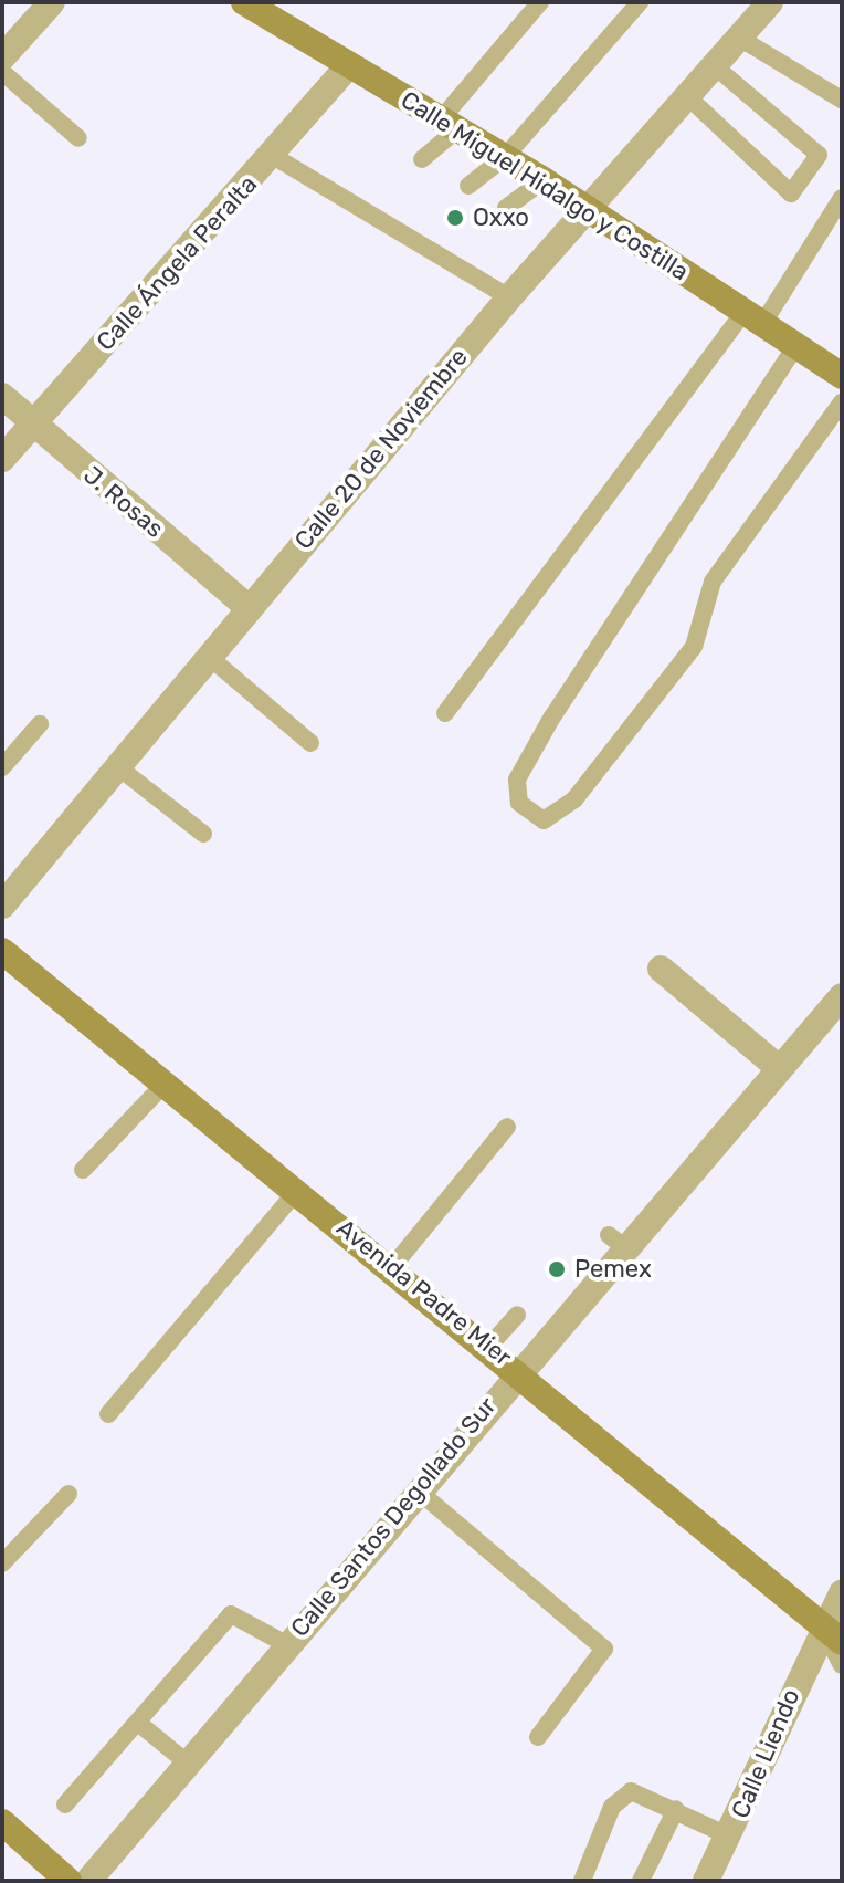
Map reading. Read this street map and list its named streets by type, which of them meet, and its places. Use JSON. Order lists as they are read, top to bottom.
{
  "streets": {
    "street": [
      "Calle Miguel Hidalgo y Costilla",
      "Calle Ángela Peralta",
      "Calle 20 de Noviembre",
      "J. Rosas",
      "Avenida Padre Mier",
      "Calle Santos Degollado Sur",
      "Calle Liendo"
    ]
  },
  "crossings": [
    ["Calle Miguel Hidalgo y Costilla", "Calle Ángela Peralta"],
    ["Calle Miguel Hidalgo y Costilla", "Calle 20 de Noviembre"],
    ["Calle Ángela Peralta", "J. Rosas"],
    ["Calle 20 de Noviembre", "J. Rosas"],
    ["Avenida Padre Mier", "Calle Santos Degollado Sur"],
    ["Avenida Padre Mier", "Calle Liendo"]
  ],
  "places": ["Oxxo", "Pemex"]
}
